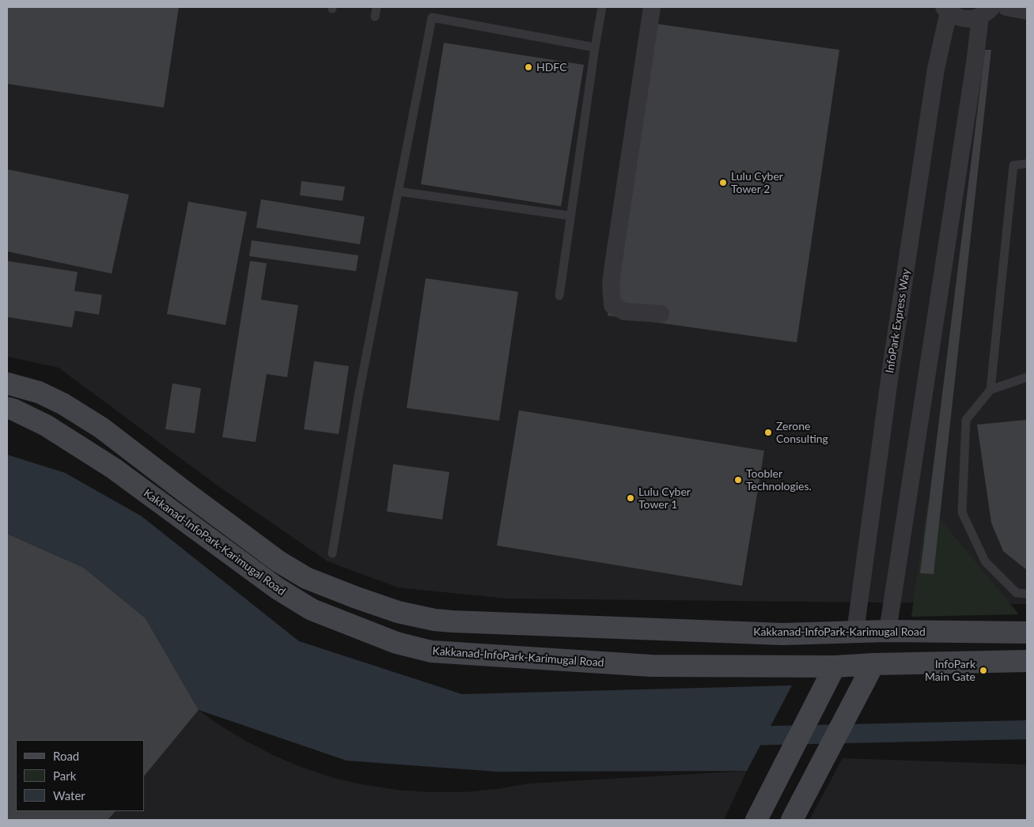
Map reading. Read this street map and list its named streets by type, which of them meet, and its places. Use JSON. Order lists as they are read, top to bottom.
{
  "streets": {
    "main road": ["Kakkanad-InfoPark-Karimugal Road"],
    "street": ["InfoPark Express Way"]
  },
  "crossings": [
    ["InfoPark Express Way", "Kakkanad-InfoPark-Karimugal Road"]
  ],
  "places": [
    "HDFC",
    "Lulu Cyber Tower 2",
    "Zerone Consulting",
    "Toobler Technologies.",
    "Lulu Cyber Tower 1",
    "InfoPark Main Gate"
  ],
  "legend": ["Road", "Park", "Water"]
}
